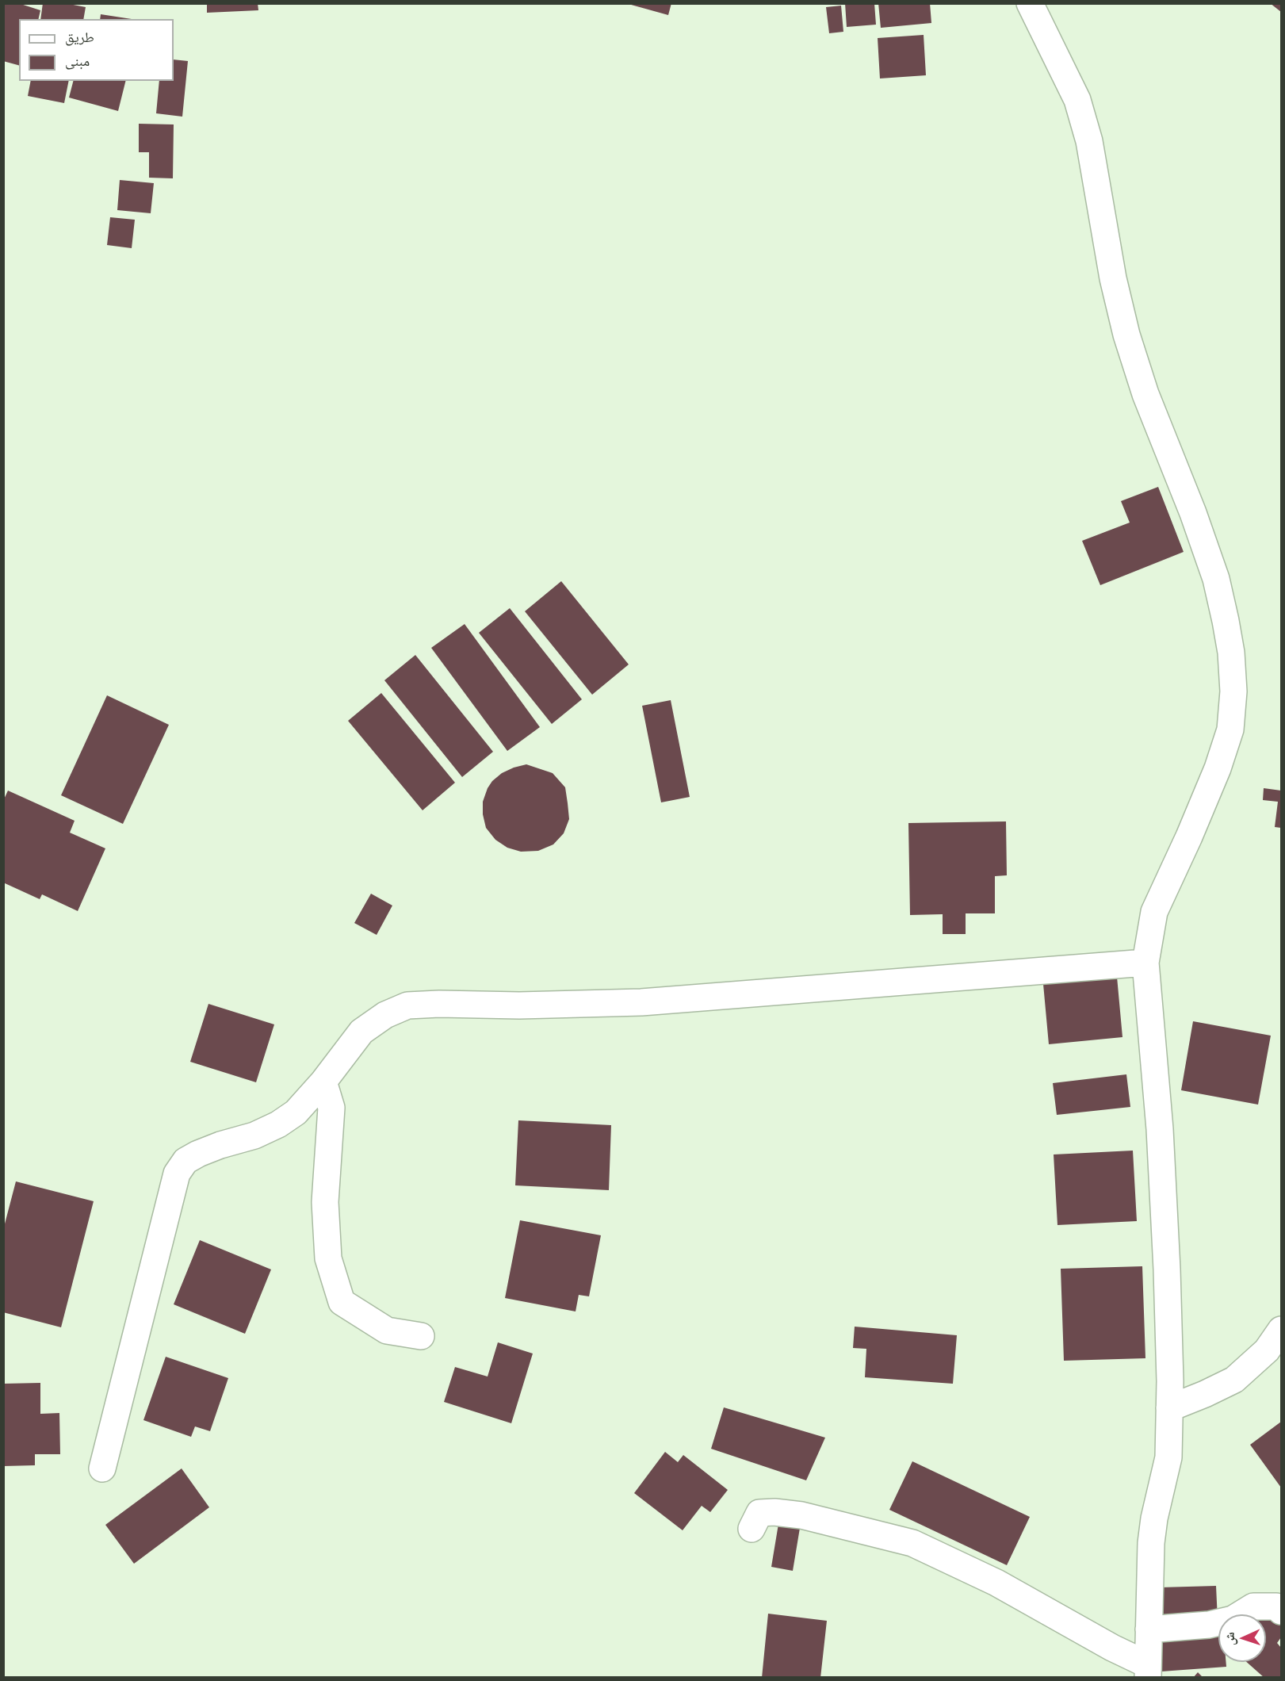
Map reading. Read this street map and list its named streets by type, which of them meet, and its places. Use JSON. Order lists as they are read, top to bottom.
{
  "legend": ["طريق", "مبنى"],
  "north": "left"
}
